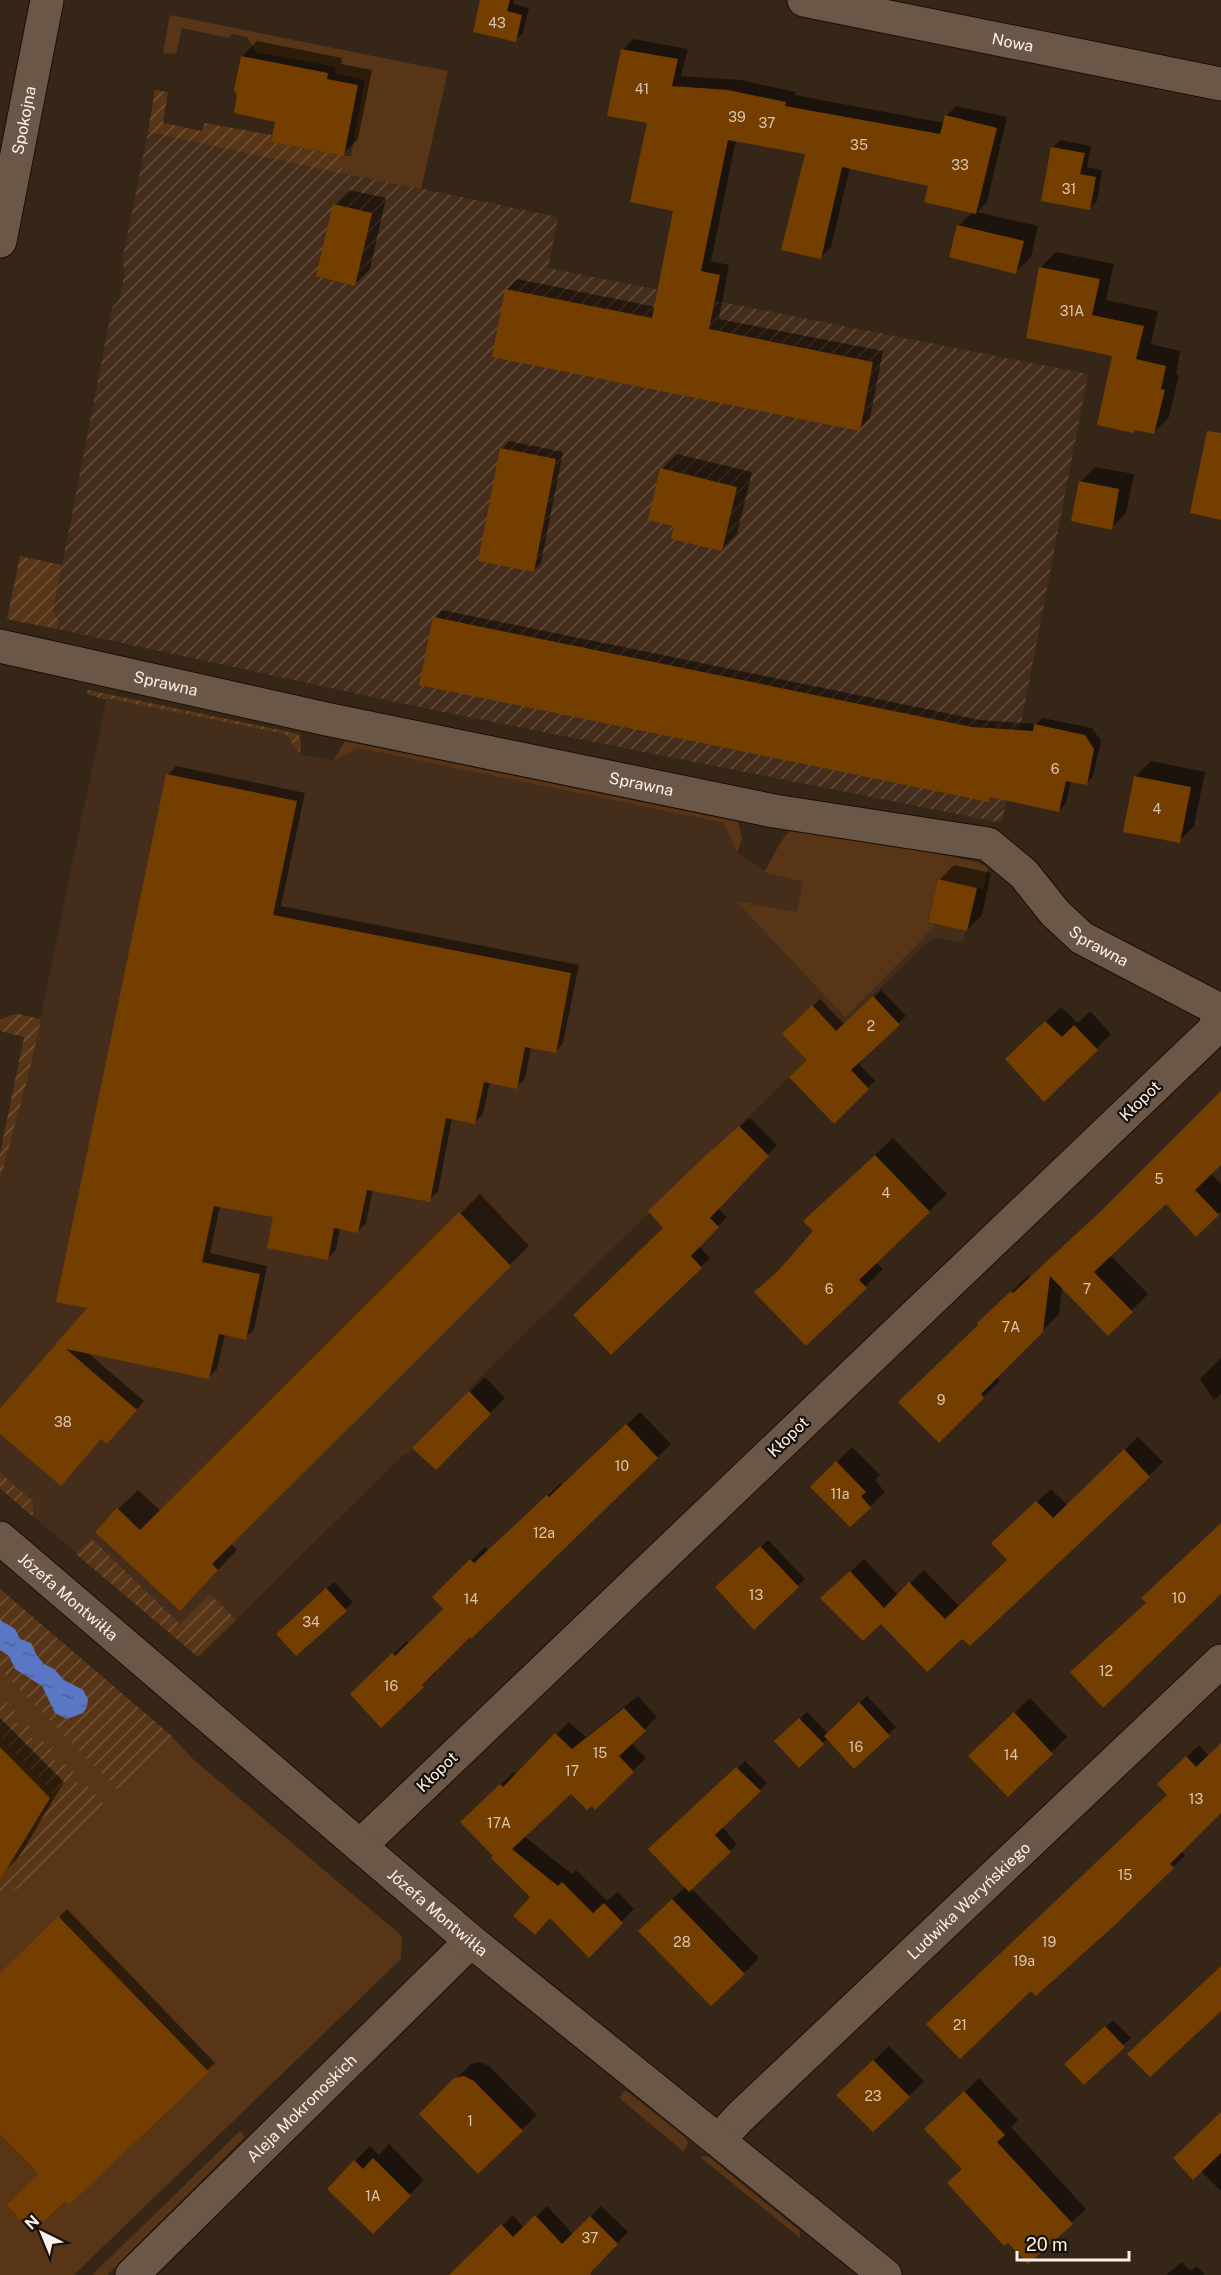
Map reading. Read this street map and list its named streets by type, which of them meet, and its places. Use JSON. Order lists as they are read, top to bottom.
{
  "streets": {
    "street": [
      "Nowa",
      "Spokojna",
      "Sprawna",
      "Kłopot",
      "Józefa Montwiłła",
      "Ludwika Waryńskiego",
      "Aleja Mokronoskich"
    ]
  },
  "crossings": [
    ["Sprawna", "Kłopot"],
    ["Kłopot", "Józefa Montwiłła"],
    ["Józefa Montwiłła", "Ludwika Waryńskiego"],
    ["Józefa Montwiłła", "Aleja Mokronoskich"]
  ],
  "house_numbers": [
    "43",
    "41",
    "39",
    "37",
    "35",
    "33",
    "31",
    "31A",
    "6",
    "4",
    "2",
    "5",
    "4",
    "6",
    "7",
    "7A",
    "9",
    "38",
    "10",
    "11a",
    "12a",
    "13",
    "10",
    "14",
    "34",
    "12",
    "16",
    "16",
    "15",
    "14",
    "17",
    "13",
    "17A",
    "15",
    "28",
    "19",
    "19a",
    "21",
    "23",
    "1",
    "1A",
    "37"
  ],
  "scale_bar": "20 m",
  "north": "top left"
}
